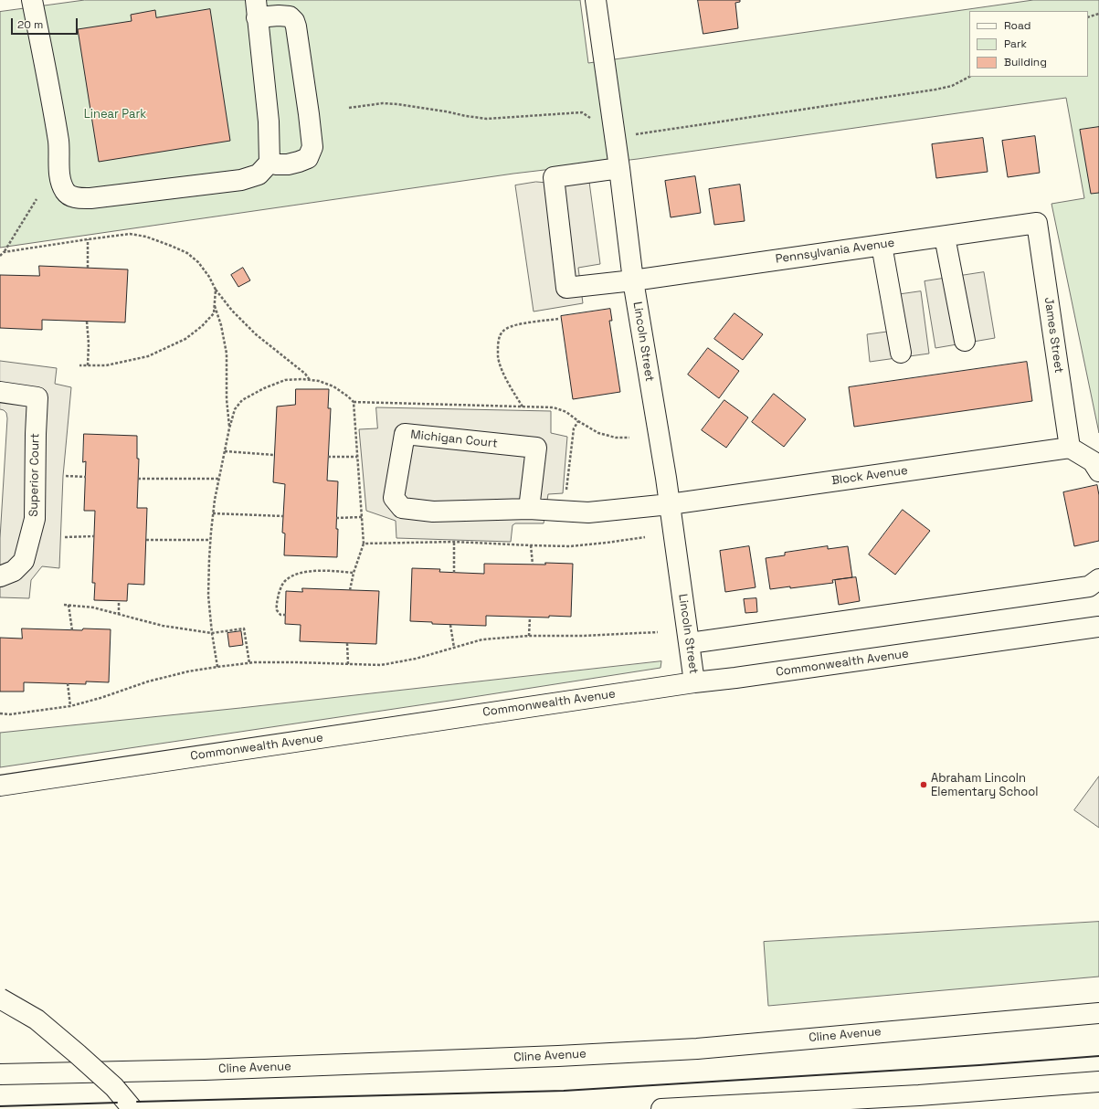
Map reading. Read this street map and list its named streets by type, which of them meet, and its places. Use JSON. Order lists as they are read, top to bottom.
{
  "streets": {
    "main road": [
      "Pennsylvania Avenue",
      "James Street",
      "Lincoln Street",
      "Michigan Court",
      "Superior Court",
      "Block Avenue",
      "Commonwealth Avenue",
      "Cline Avenue"
    ]
  },
  "crossings": [
    ["Pennsylvania Avenue", "James Street"],
    ["Pennsylvania Avenue", "Lincoln Street"],
    ["James Street", "Block Avenue"],
    ["Lincoln Street", "Michigan Court"],
    ["Lincoln Street", "Block Avenue"],
    ["Lincoln Street", "Commonwealth Avenue"],
    ["Michigan Court", "Block Avenue"]
  ],
  "parks": ["Linear Park"],
  "places": ["Abraham Lincoln Elementary School"],
  "legend": ["Road", "Park", "Building"],
  "scale_bar": "20 m"
}
